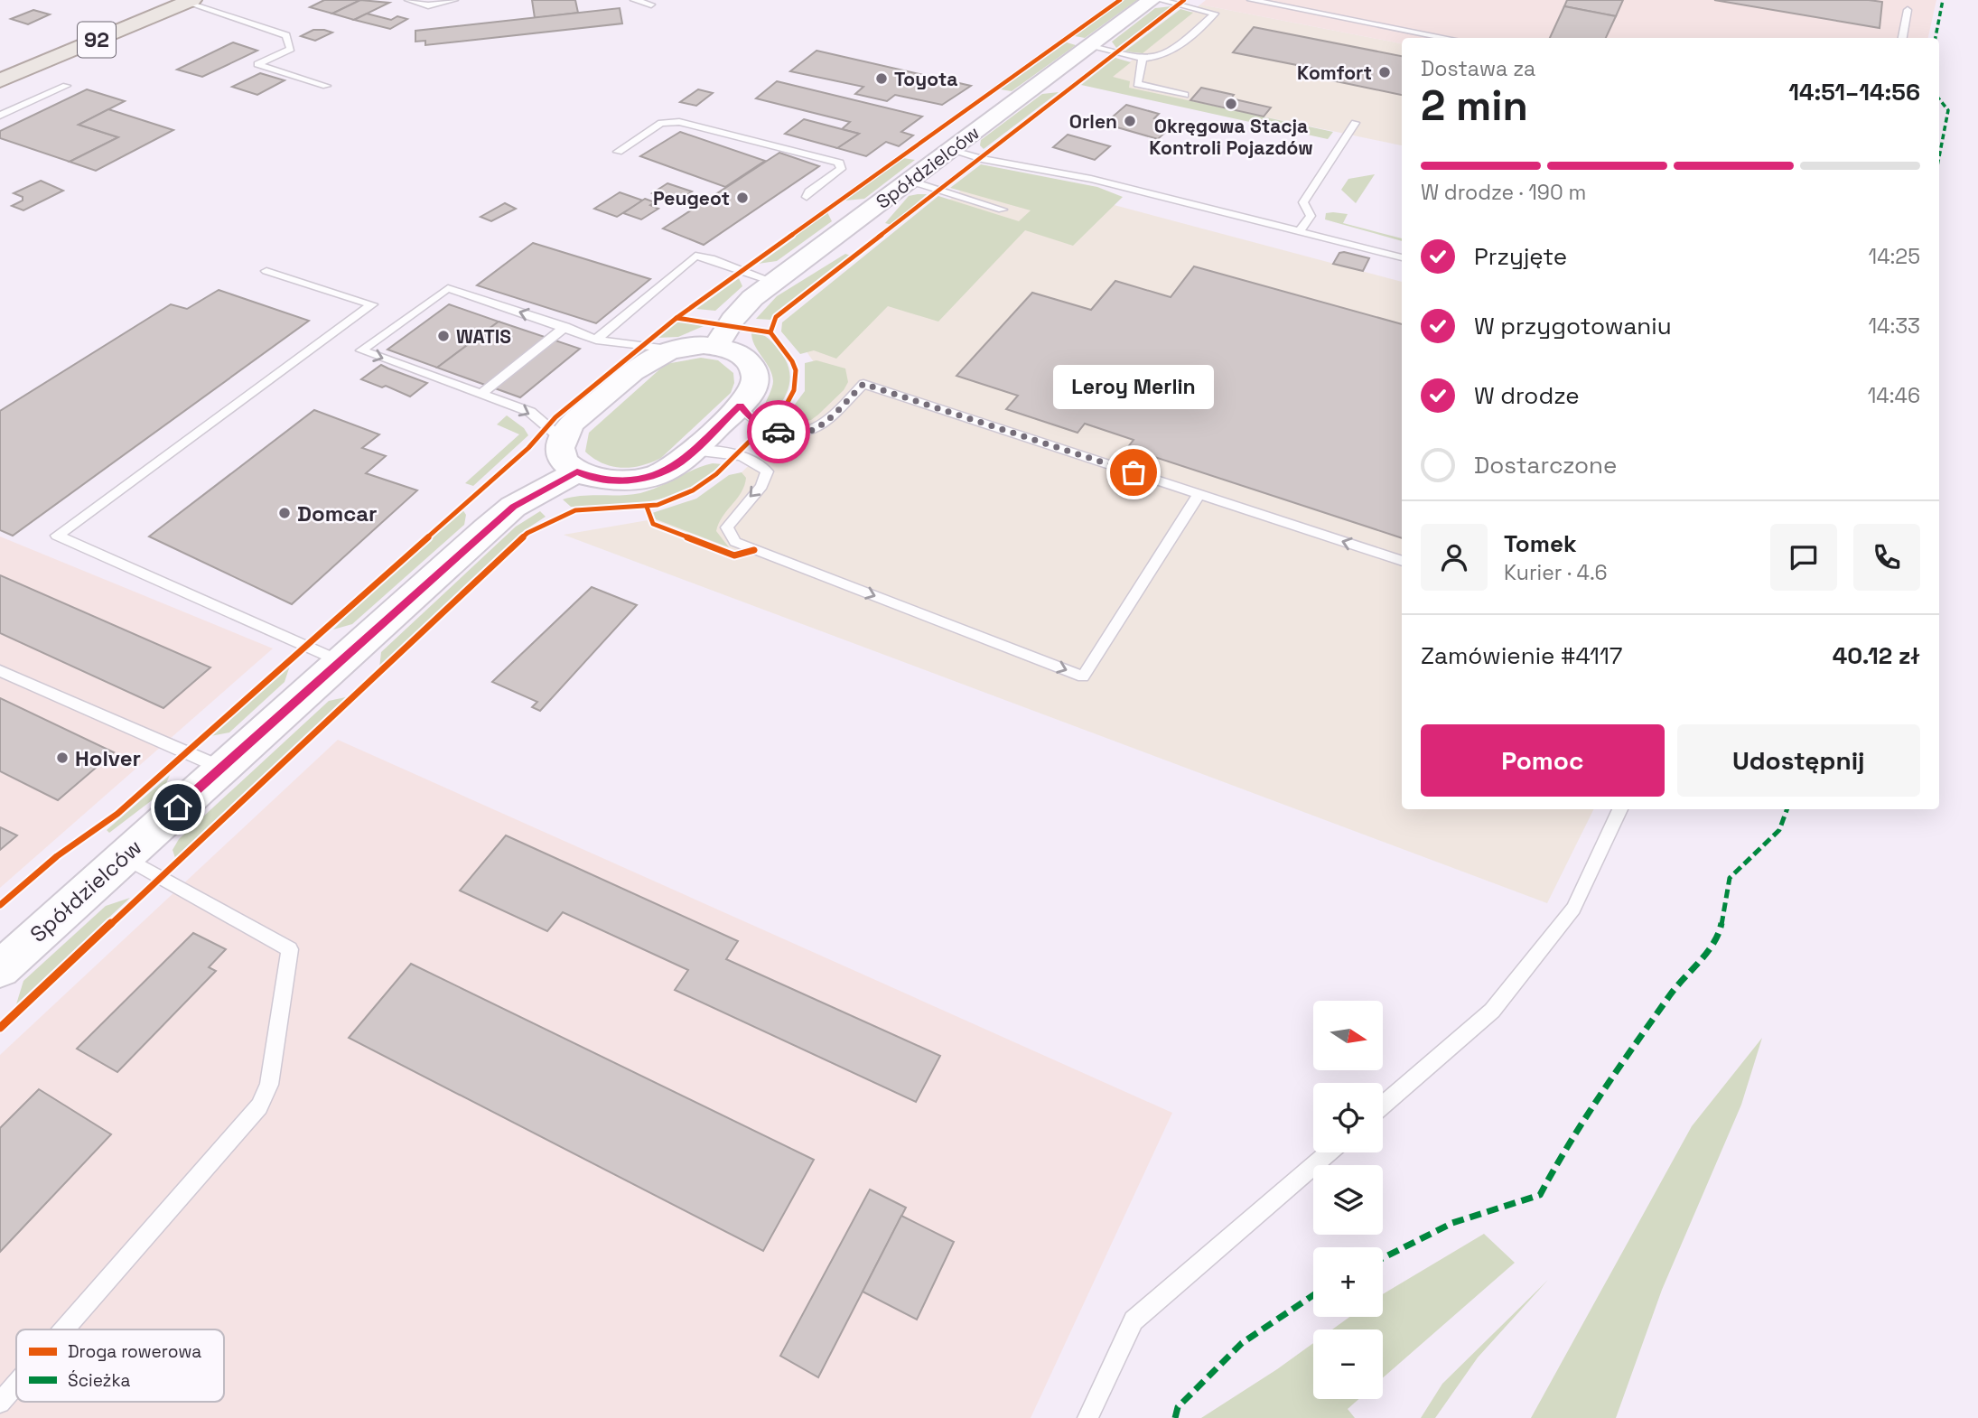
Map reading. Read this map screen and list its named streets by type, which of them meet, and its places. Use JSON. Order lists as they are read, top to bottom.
{
  "streets": {
    "main road": ["92"],
    "street": ["Spółdzielców"]
  },
  "places": [
    "Komfort",
    "Toyota",
    "Okręgowa Stacja Kontroli Pojazdów",
    "Orlen",
    "Peugeot",
    "WATIS",
    "Leroy Merlin",
    "Domcar",
    "Holver"
  ],
  "legend": ["Droga rowerowa", "Ścieżka"],
  "north": "right",
  "page": {
    "heading": ["2 min", "Dostawa za", "14:51–14:56"],
    "panel": [
      "Tomek",
      "Kurier · 4.6",
      "Zamówienie #4117",
      "40.12 zł"
    ],
    "bar": "W drodze · 190 m",
    "list": [
      ["Przyjęte", "14:25"],
      ["W przygotowaniu", "14:33"],
      ["W drodze", "14:46"],
      "Dostarczone"
    ],
    "bubble": "Leroy Merlin",
    "buttons": ["Pomoc", "Udostępnij"],
    "map_buttons": ["+", "−"]
  }
}
